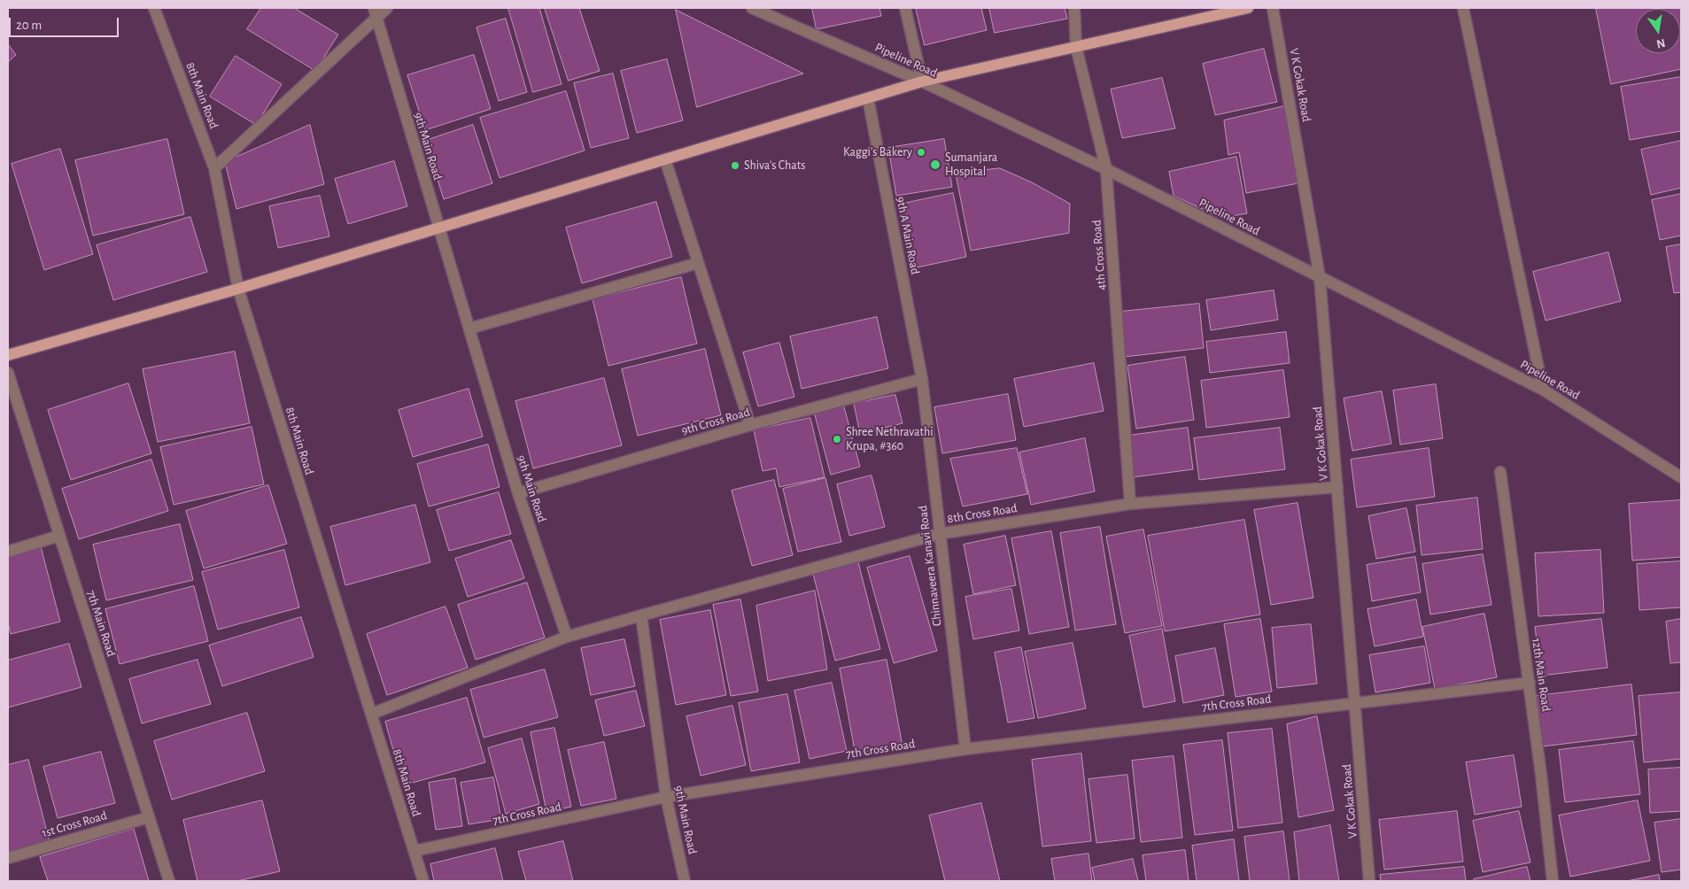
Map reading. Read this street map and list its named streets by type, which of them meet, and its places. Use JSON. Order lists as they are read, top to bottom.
{
  "streets": {
    "street": [
      "Pipeline Road",
      "V K Gokak Road",
      "8th Main Road",
      "9th Main Road",
      "9th A Main Road",
      "4th Cross Road",
      "9th Cross Road",
      "8th Cross Road",
      "Chinnaveera Kanavi Road",
      "7th Main Road",
      "12th Main Road",
      "7th Cross Road",
      "1st Cross Road"
    ]
  },
  "crossings": [
    ["Pipeline Road", "V K Gokak Road"],
    ["Pipeline Road", "4th Cross Road"],
    ["V K Gokak Road", "8th Cross Road"],
    ["V K Gokak Road", "7th Cross Road"],
    ["8th Main Road", "7th Cross Road"],
    ["9th Main Road", "9th Cross Road"],
    ["9th Main Road", "8th Cross Road"],
    ["9th Main Road", "7th Cross Road"],
    ["9th A Main Road", "9th Cross Road"],
    ["9th A Main Road", "Chinnaveera Kanavi Road"],
    ["4th Cross Road", "8th Cross Road"],
    ["9th Cross Road", "Chinnaveera Kanavi Road"],
    ["8th Cross Road", "Chinnaveera Kanavi Road"],
    ["Chinnaveera Kanavi Road", "7th Cross Road"],
    ["7th Main Road", "1st Cross Road"],
    ["12th Main Road", "7th Cross Road"]
  ],
  "places": [
    "Kaggi's Bakery",
    "Sumanjara Hospital",
    "Shiva's Chats",
    "Shree Nethravathi Krupa, #360"
  ],
  "scale_bar": "20 m",
  "north": "bottom"
}
